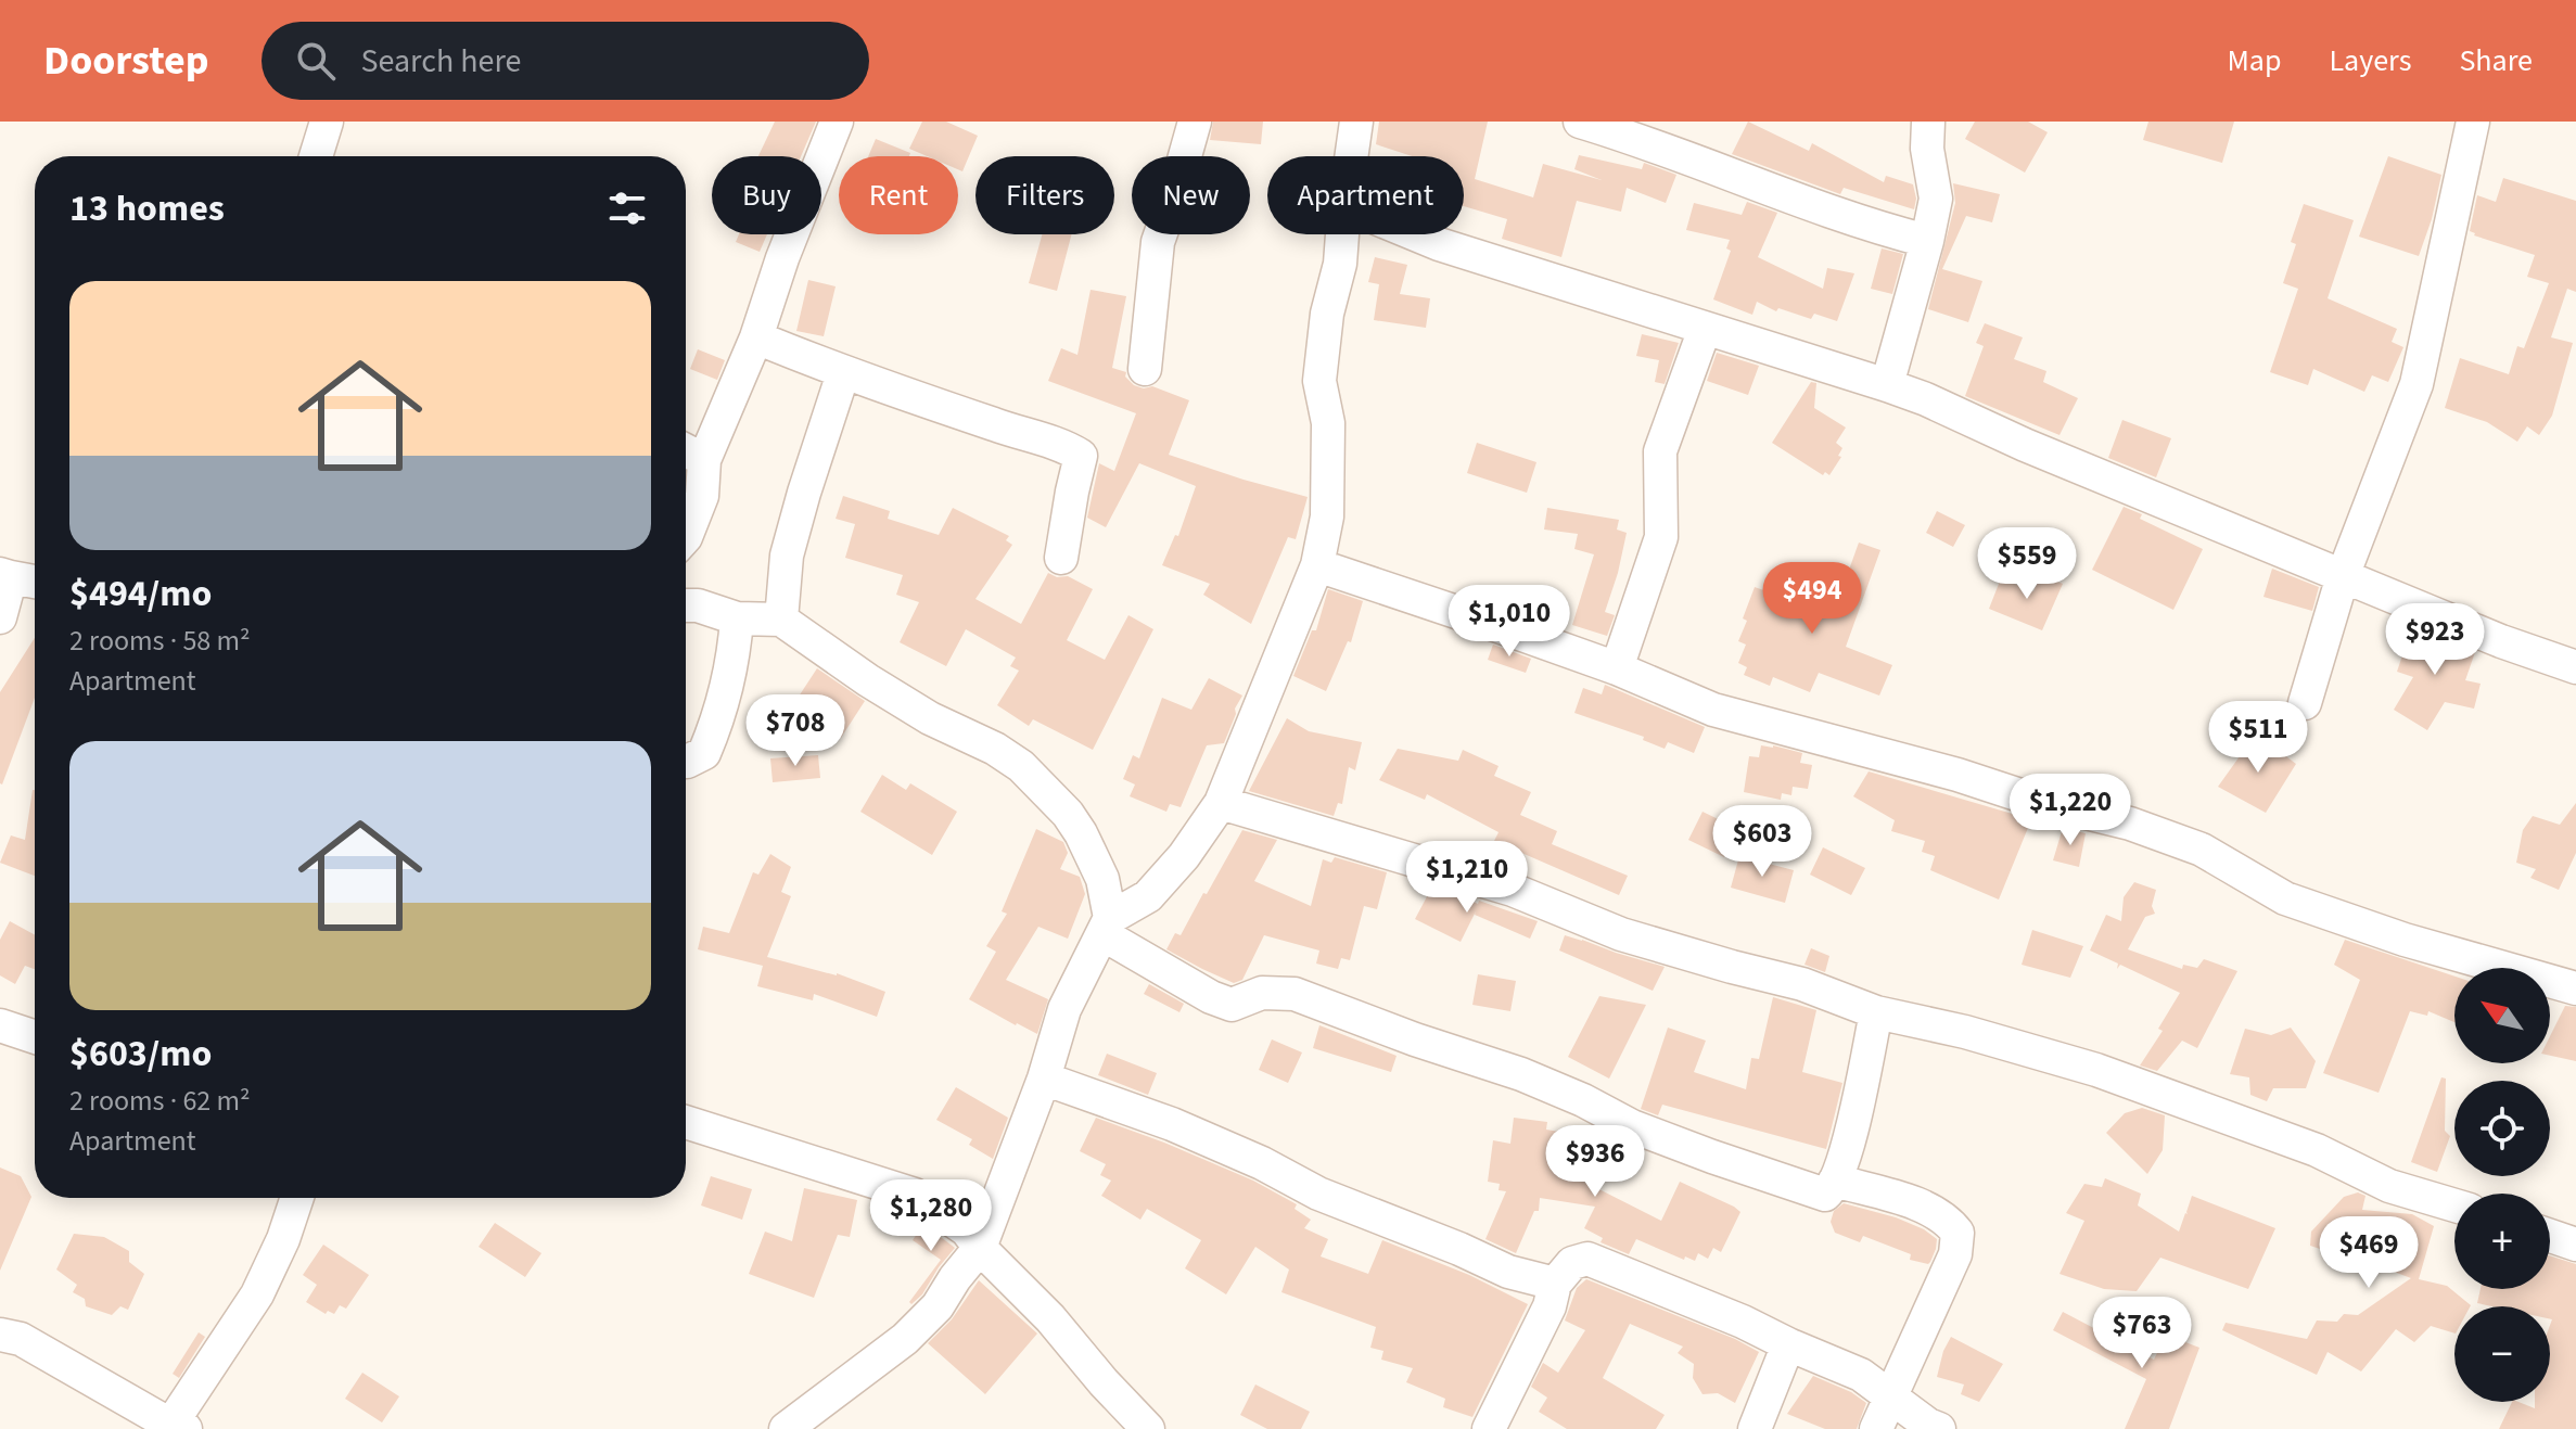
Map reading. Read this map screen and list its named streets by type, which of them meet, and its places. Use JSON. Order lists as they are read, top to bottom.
{
  "north": "top left",
  "page": {
    "header": "Doorstep",
    "search": "Search here",
    "nav": ["Map", "Layers", "Share"],
    "chip": [
      "Buy",
      "Rent",
      "Filters",
      "New",
      "Apartment"
    ],
    "heading": "13 homes",
    "list": [
      {
        "name": "$494/mo",
        "note": "2 rooms · 58 m² · Apartment"
      },
      {
        "name": "$603/mo",
        "note": "2 rooms · 62 m² · Apartment"
      }
    ],
    "price": [
      "$559",
      "$494",
      "$1,010",
      "$923",
      "$708",
      "$511",
      "$1,220",
      "$603",
      "$1,210",
      "$936",
      "$1,280",
      "$469",
      "$763"
    ],
    "map_buttons": ["+", "−"]
  }
}
